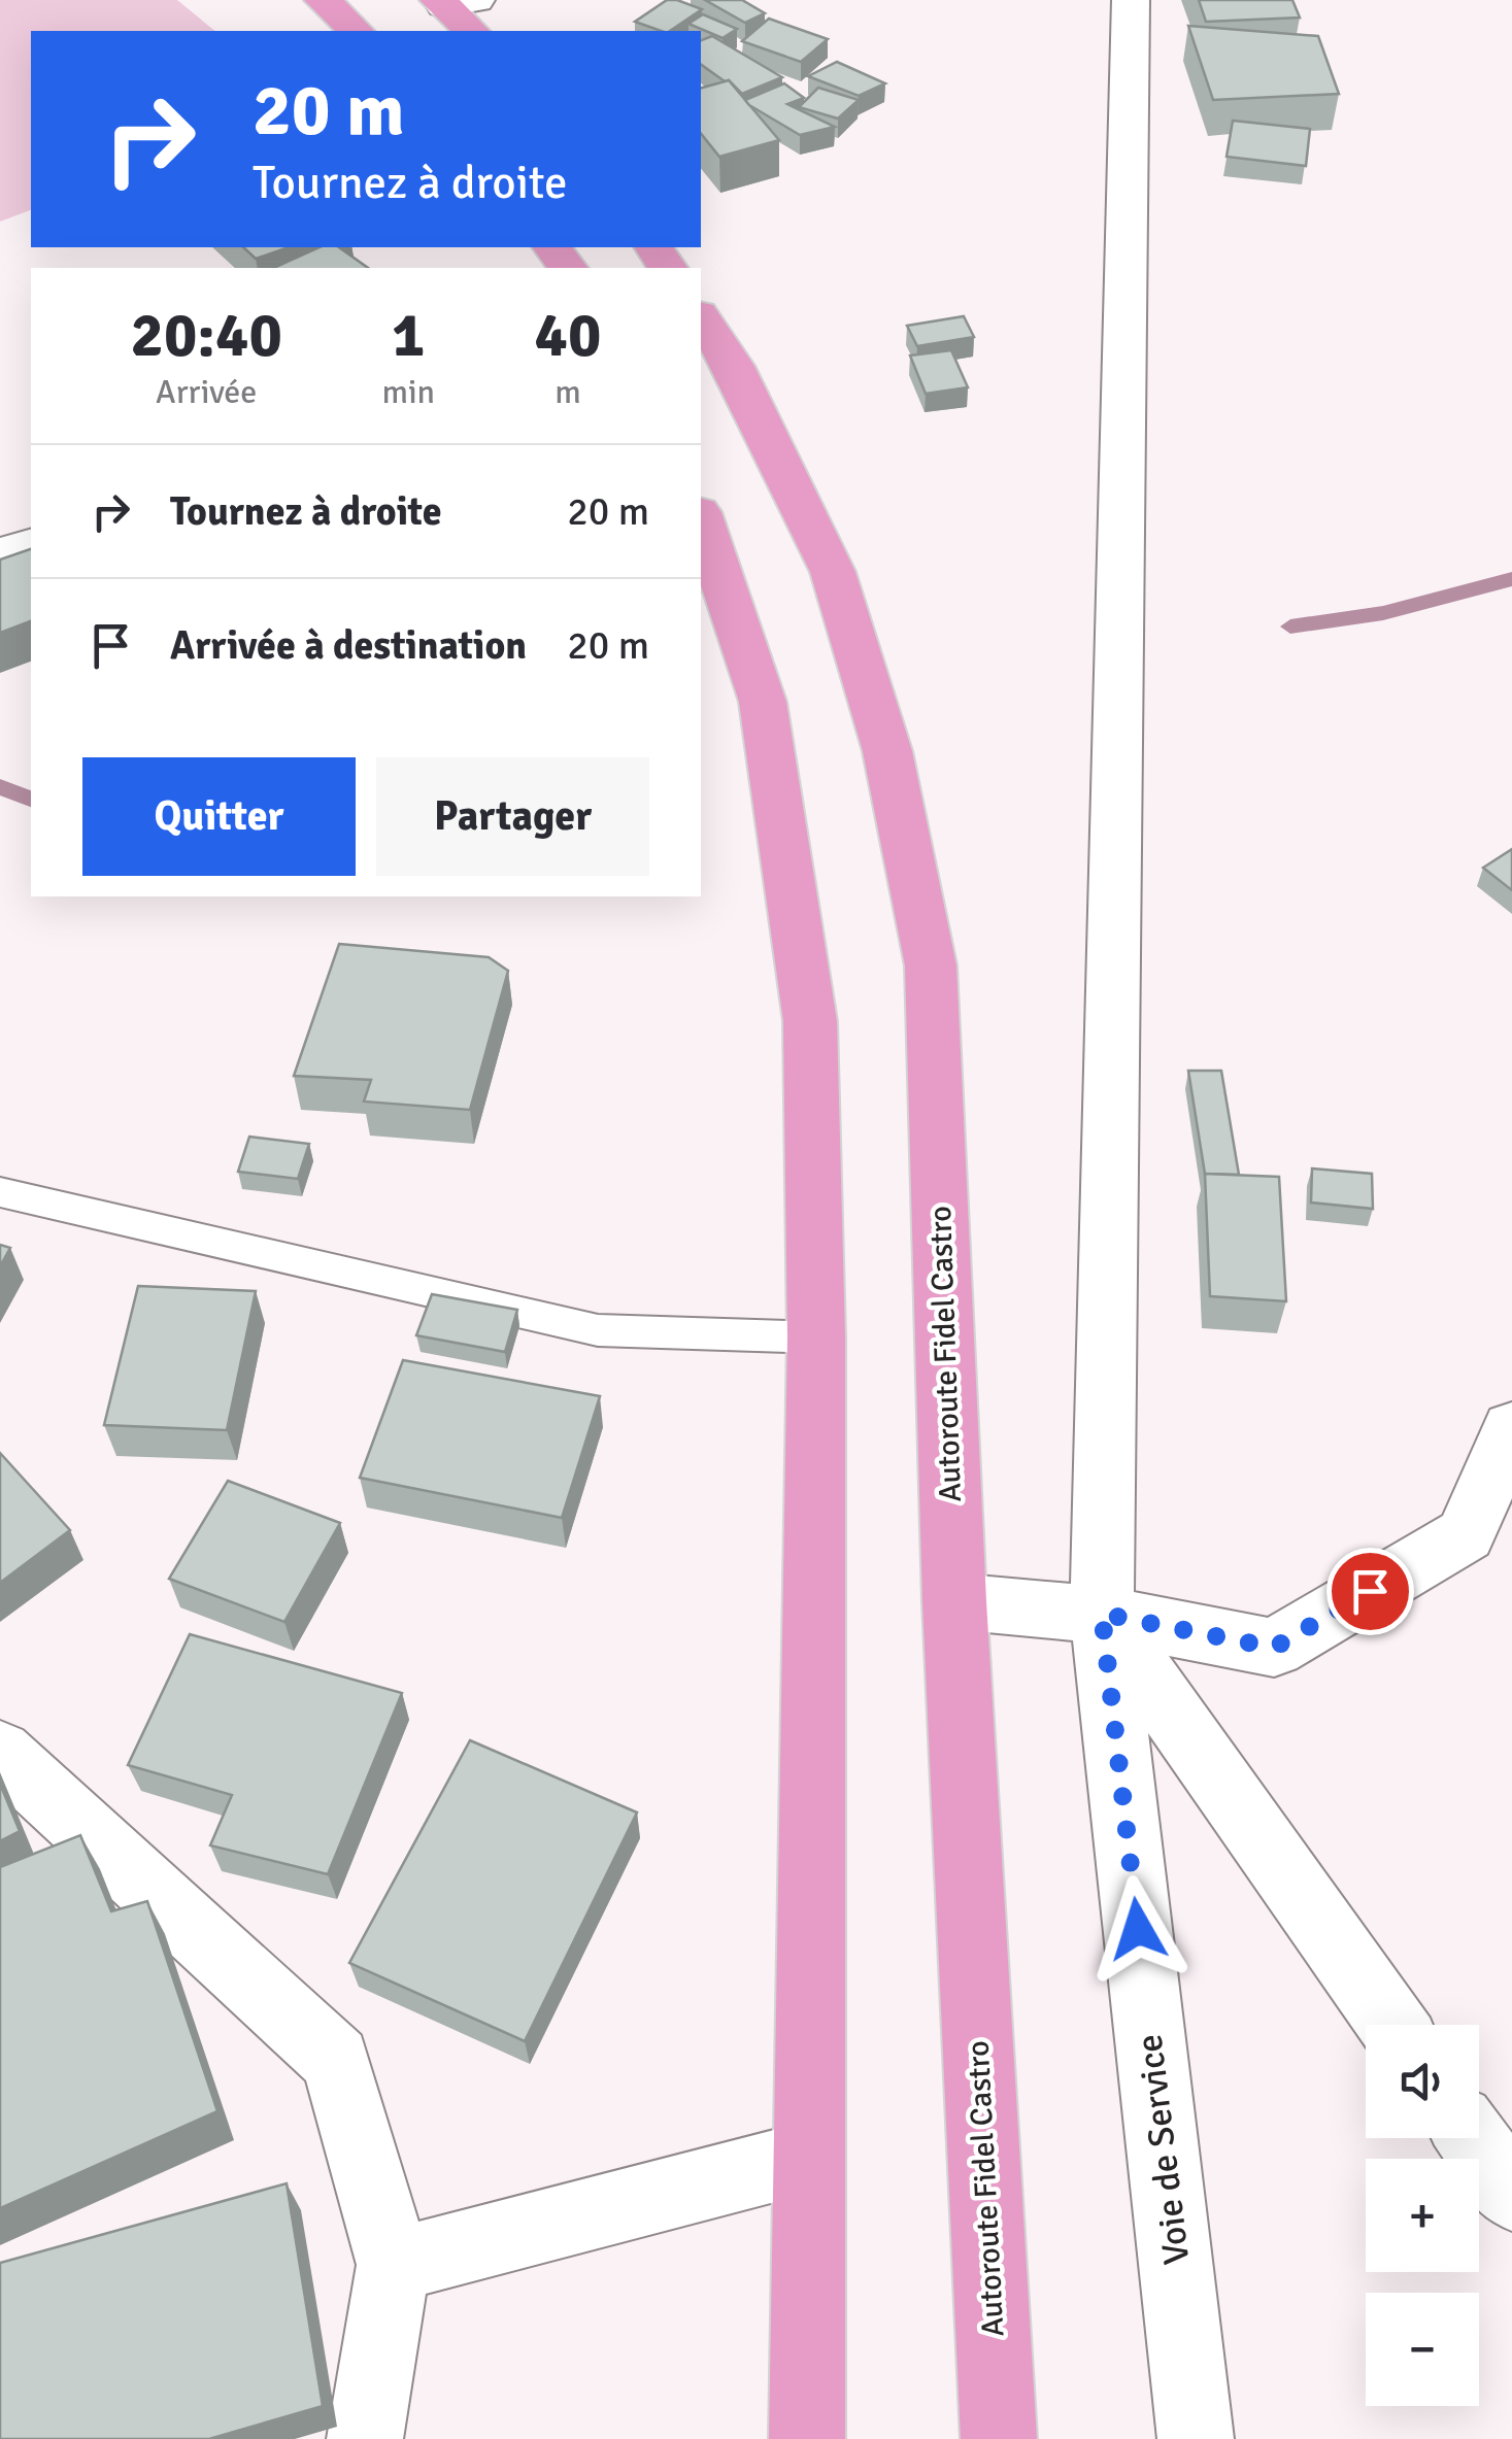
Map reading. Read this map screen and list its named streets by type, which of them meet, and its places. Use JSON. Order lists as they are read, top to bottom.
{
  "streets": {
    "highway": ["Autoroute Fidel Castro"],
    "street": ["Voie de Service"]
  },
  "page": {
    "turn": ["20 m", "Tournez à droite"],
    "eta": [
      "20:40",
      "Arrivée",
      "1",
      "min",
      "40",
      "m"
    ],
    "list": [
      {
        "name": "Tournez à droite",
        "value": "20 m"
      },
      {
        "name": "Arrivée à destination",
        "value": "20 m"
      }
    ],
    "buttons": ["Quitter", "Partager"],
    "map_buttons": ["+", "−"]
  }
}
